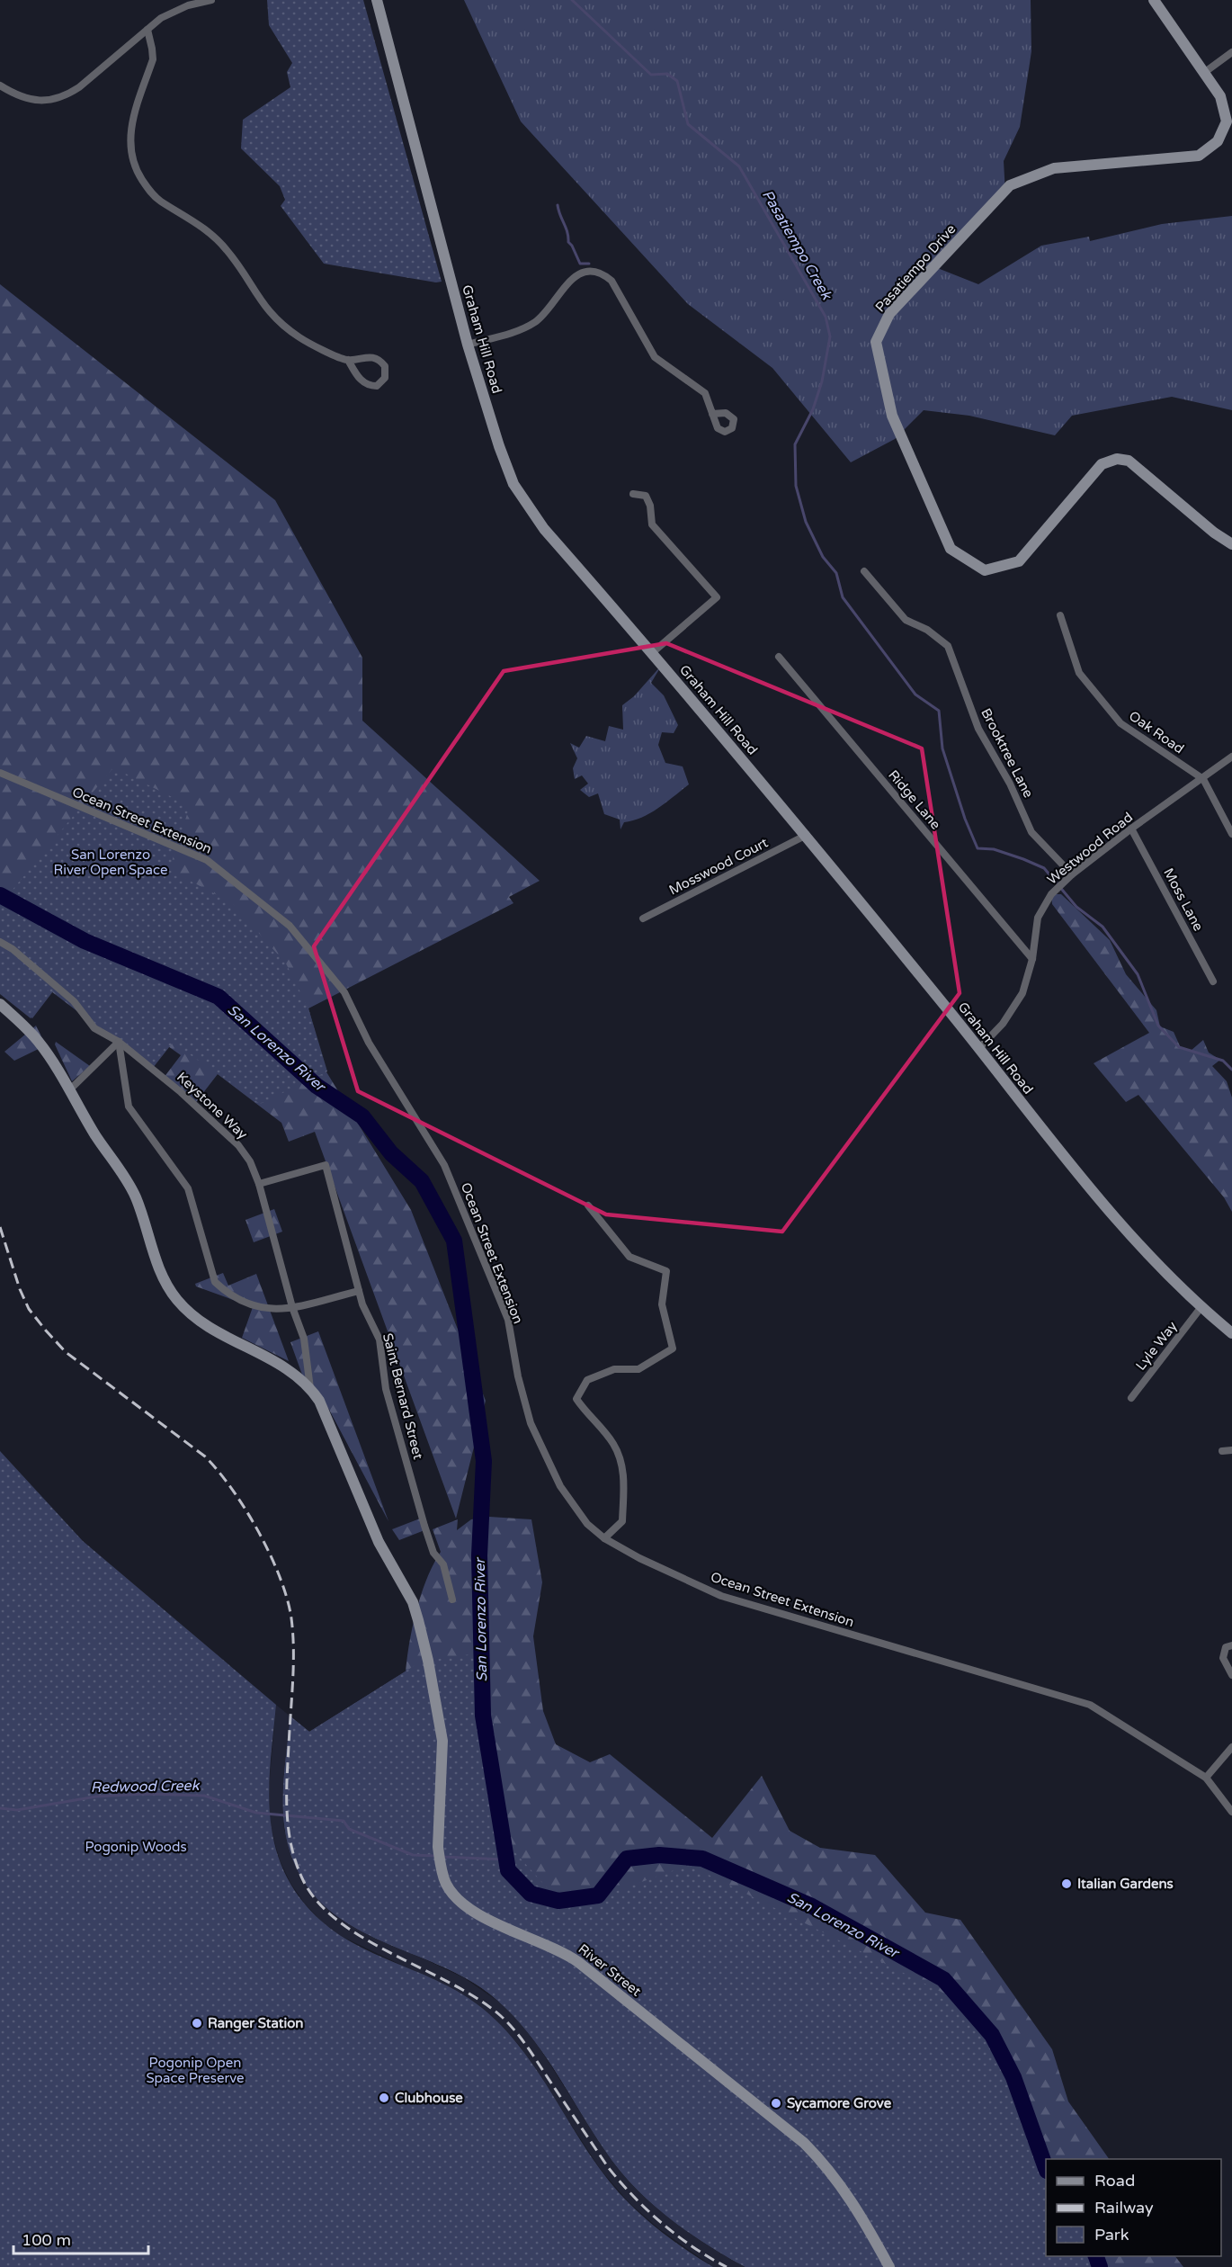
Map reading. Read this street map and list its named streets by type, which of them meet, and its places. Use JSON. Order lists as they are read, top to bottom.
{
  "streets": {
    "main road": ["Pasatiempo Drive", "Graham Hill Road", "River Street"],
    "street": [
      "Oak Road",
      "Brooktree Lane",
      "Ridge Lane",
      "Ocean Street Extension",
      "Westwood Road",
      "Mosswood Court",
      "Moss Lane",
      "Keystone Way",
      "Lyle Way",
      "Saint Bernard Street"
    ]
  },
  "crossings": [
    ["Graham Hill Road", "Westwood Road"],
    ["Graham Hill Road", "Mosswood Court"],
    ["Graham Hill Road", "Lyle Way"],
    ["Oak Road", "Westwood Road"],
    ["Brooktree Lane", "Westwood Road"],
    ["Ridge Lane", "Westwood Road"],
    ["Westwood Road", "Moss Lane"],
    ["Keystone Way", "Saint Bernard Street"],
    ["Keystone Way", "River Street"]
  ],
  "water": ["Pasatiempo Creek", "San Lorenzo River", "Redwood Creek"],
  "parks": ["San Lorenzo River Open Space", "Pogonip Woods", "Pogonip Open Space Preserve"],
  "places": [
    "Italian Gardens",
    "Ranger Station",
    "Clubhouse",
    "Sycamore Grove"
  ],
  "legend": ["Road", "Railway", "Park"],
  "scale_bar": "100 m"
}
